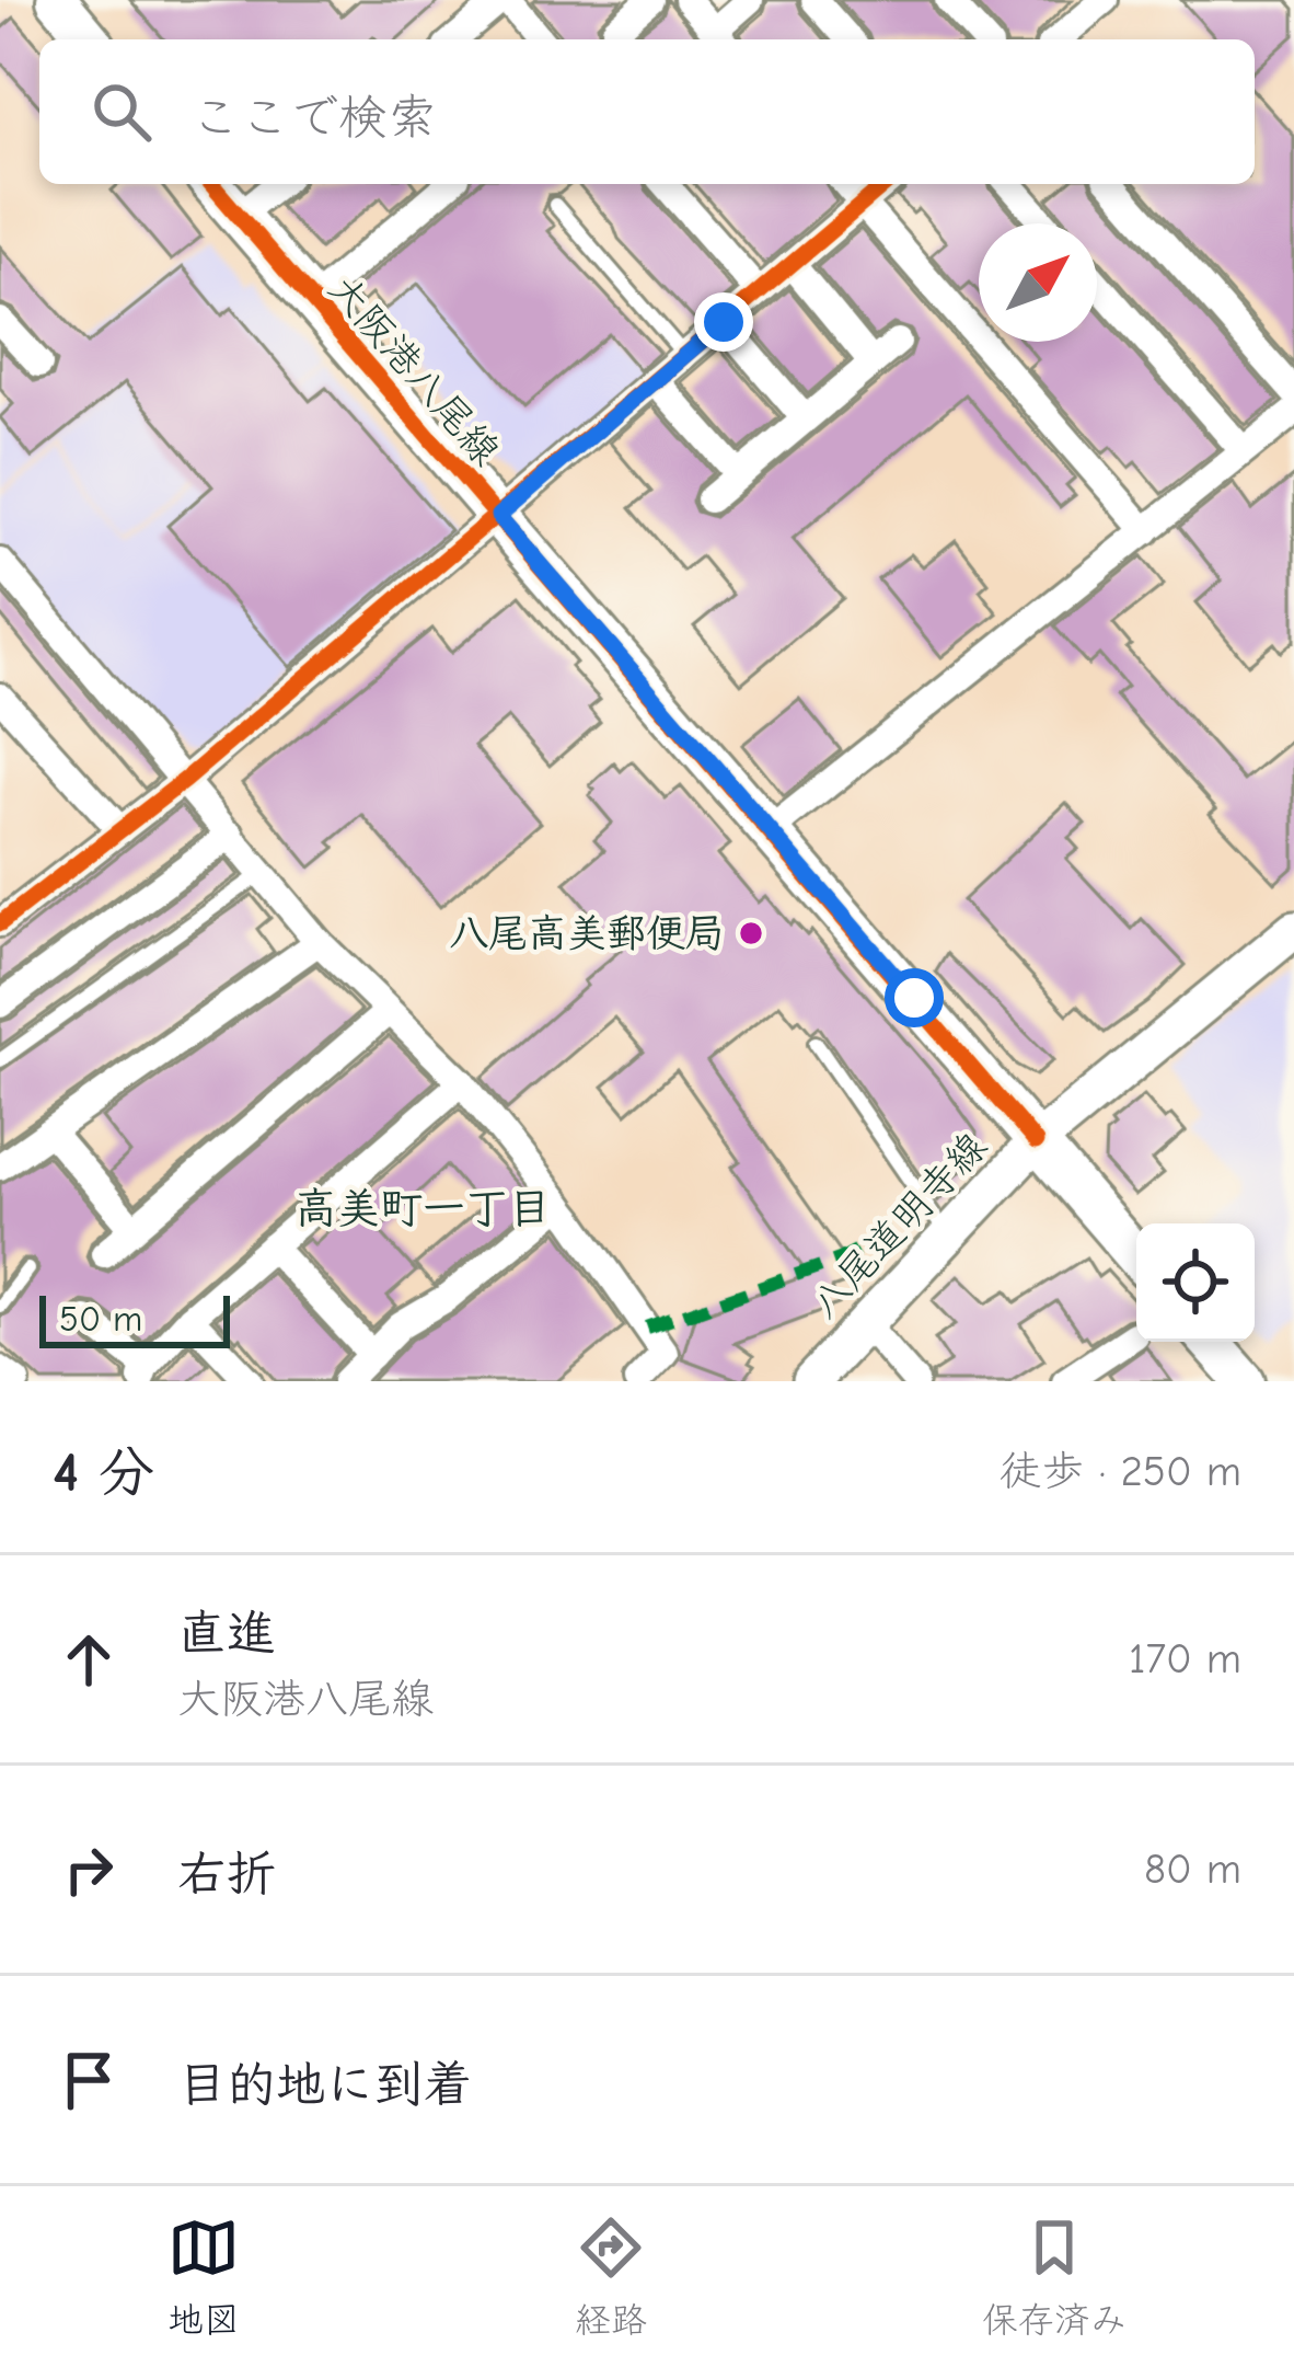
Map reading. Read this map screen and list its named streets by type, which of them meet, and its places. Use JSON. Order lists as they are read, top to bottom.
{
  "streets": {
    "main road": ["大阪港八尾線", "八尾道明寺線"]
  },
  "crossings": [
    ["大阪港八尾線", "八尾道明寺線"]
  ],
  "districts": ["高美町一丁目"],
  "places": ["八尾高美郵便局"],
  "scale_bar": "50 m",
  "north": "top right",
  "page": {
    "search": "ここで検索",
    "scale": "50 m",
    "heading": ["4 分", "徒歩 · 250 m"],
    "list": [
      ["直進", "大阪港八尾線", "170 m"],
      ["右折", "80 m"],
      "目的地に到着"
    ],
    "nav": ["地図", "経路", "保存済み"]
  }
}
